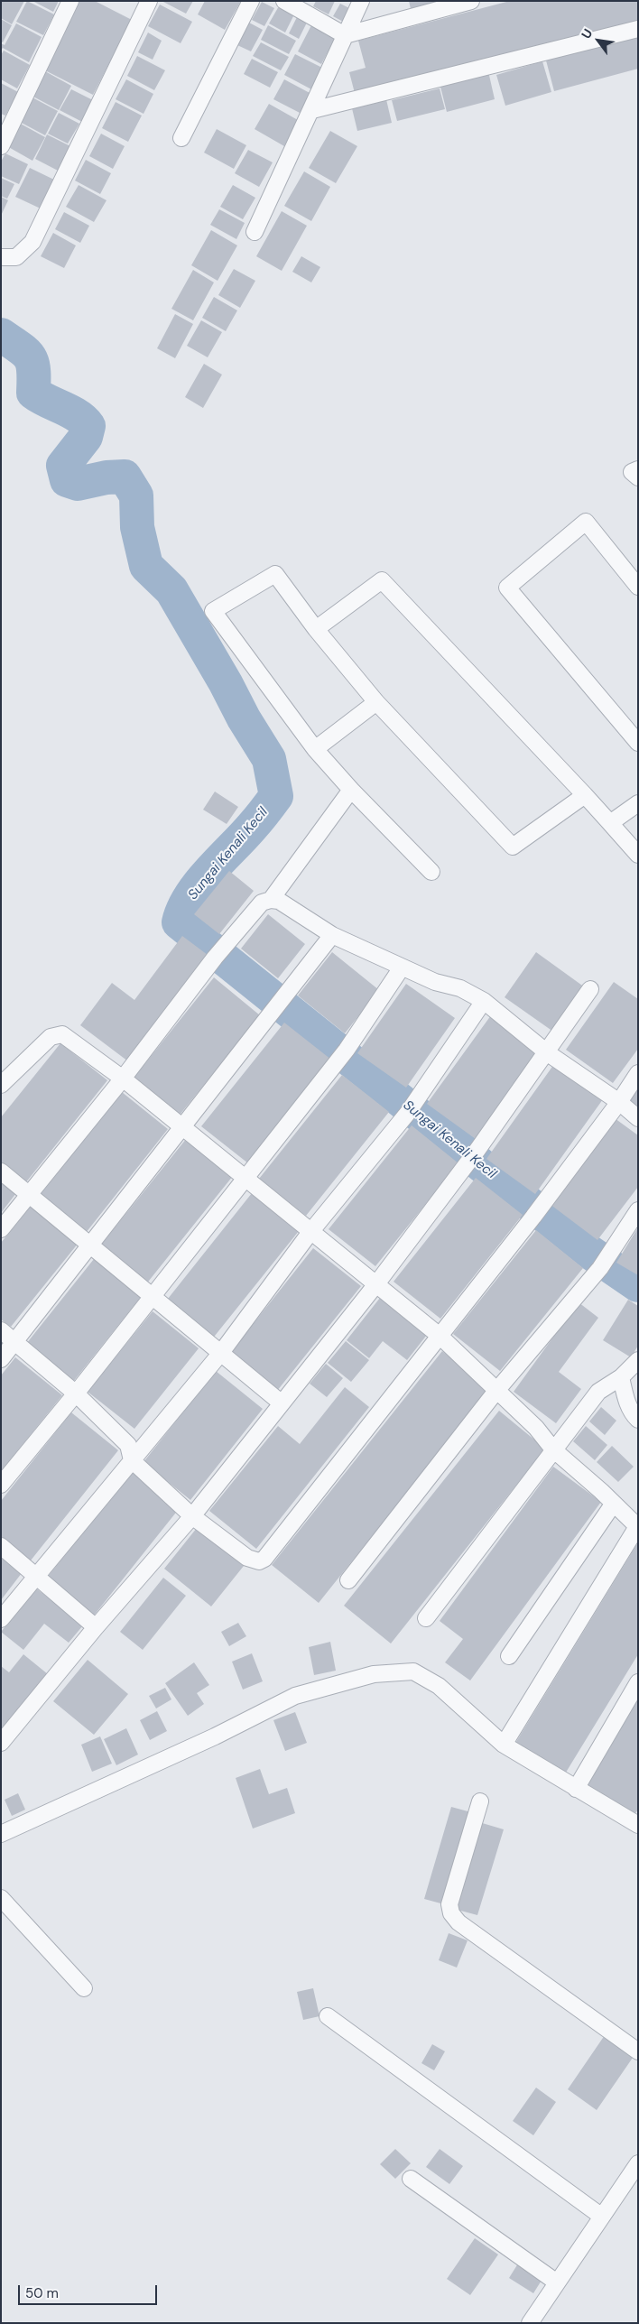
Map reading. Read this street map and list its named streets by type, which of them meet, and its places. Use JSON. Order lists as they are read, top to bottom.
{
  "water": ["Sungai Kenali Kecil"],
  "scale_bar": "50 m",
  "north": "top left"
}
